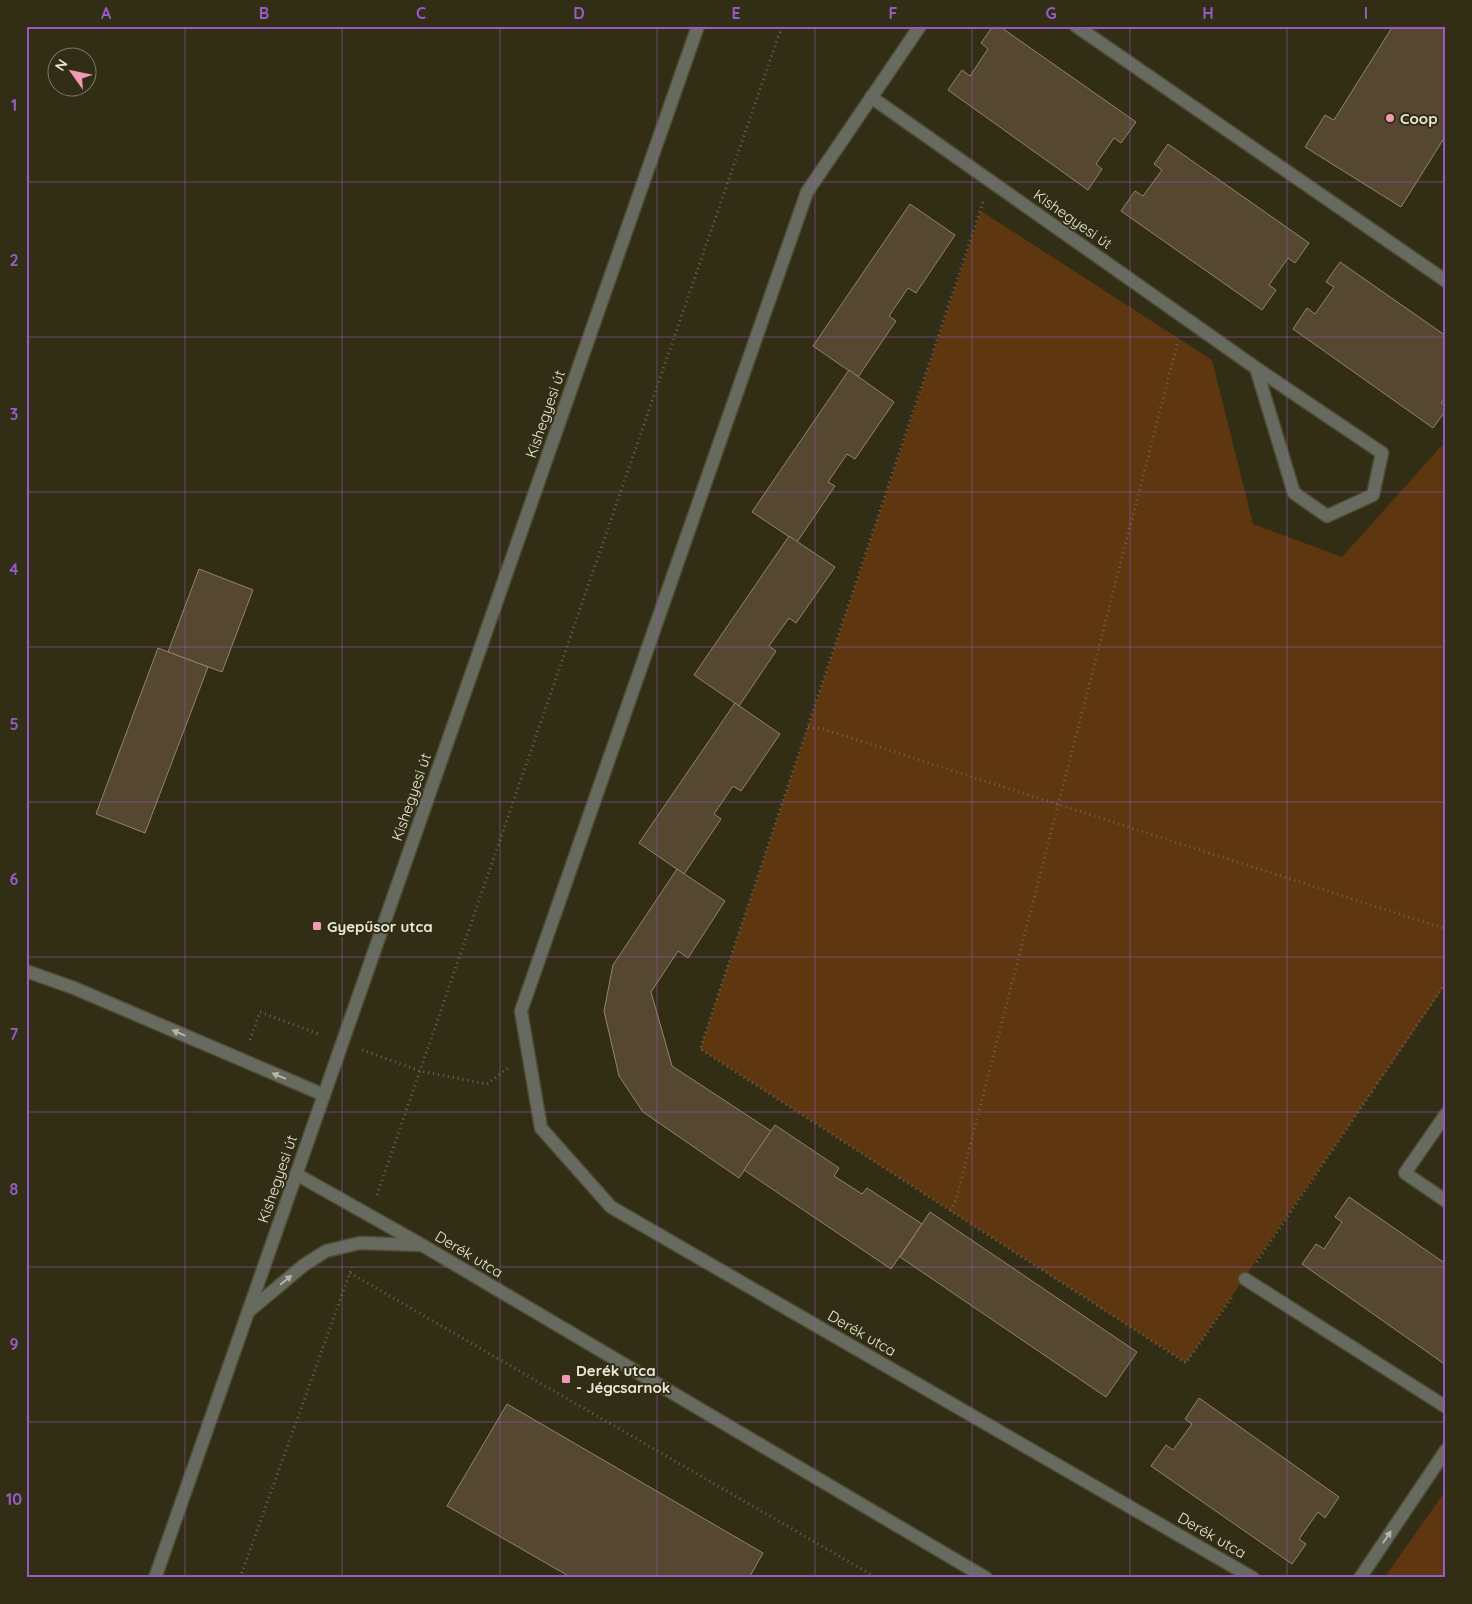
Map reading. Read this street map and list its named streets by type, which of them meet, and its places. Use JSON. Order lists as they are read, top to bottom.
{
  "streets": {
    "street": ["Kishegyesi út", "Derék utca"]
  },
  "crossings": [
    ["Kishegyesi út", "Derék utca"]
  ],
  "places": {
    "other": ["Coop"],
    "transit": ["Gyepűsor utca", "Derék utca - Jégcsarnok"]
  },
  "north": "top left",
  "grid": {
    "columns": [
      "A",
      "B",
      "C",
      "D",
      "E",
      "F",
      "G",
      "H",
      "I"
    ],
    "rows": [
      "1",
      "2",
      "3",
      "4",
      "5",
      "6",
      "7",
      "8",
      "9",
      "10"
    ]
  }
}
